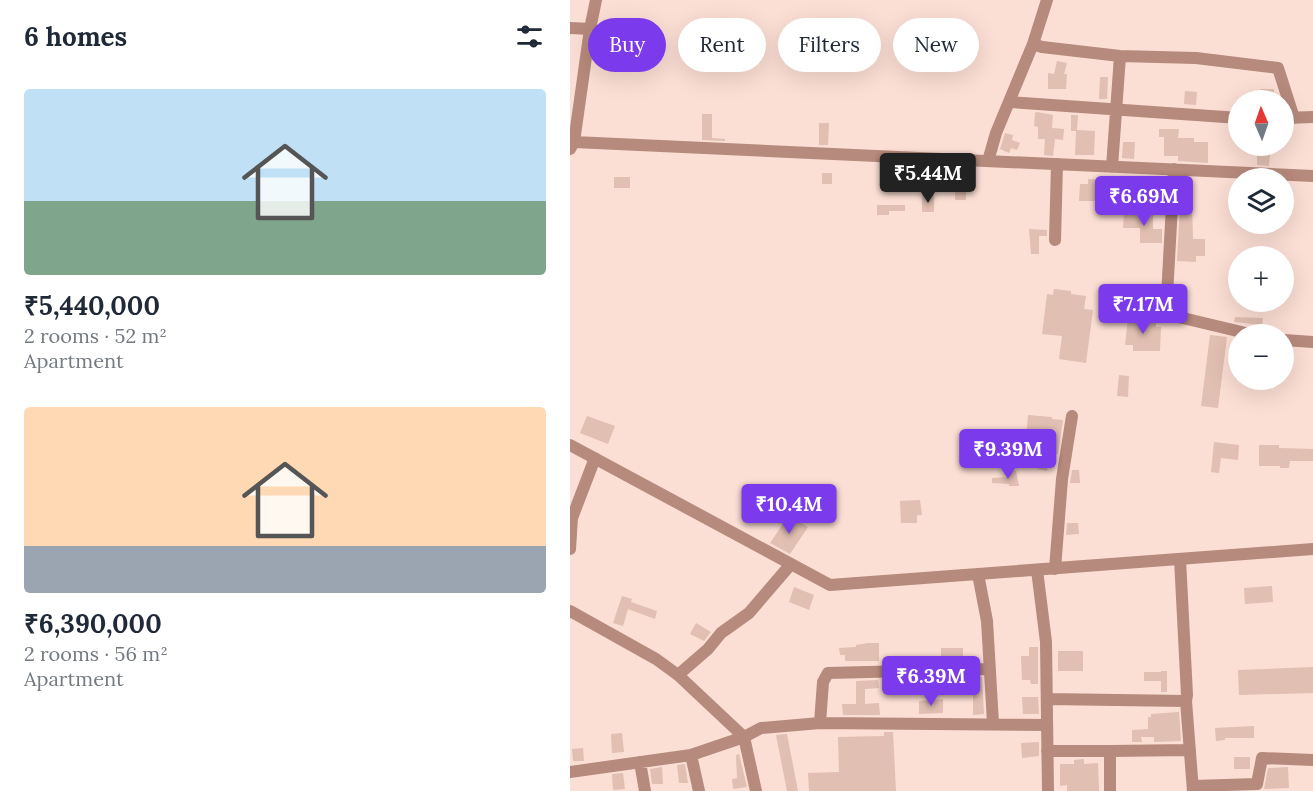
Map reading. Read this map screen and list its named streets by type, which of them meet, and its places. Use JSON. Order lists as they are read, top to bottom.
{
  "north": "top",
  "page": {
    "heading": "6 homes",
    "chip": [
      "Buy",
      "Rent",
      "Filters",
      "New"
    ],
    "list": [
      {
        "name": "₹5,440,000",
        "note": "2 rooms · 52 m² · Apartment"
      },
      {
        "name": "₹6,390,000",
        "note": "2 rooms · 56 m² · Apartment"
      }
    ],
    "map_buttons": ["+", "−"],
    "price": [
      "₹5.44M",
      "₹6.69M",
      "₹7.17M",
      "₹9.39M",
      "₹10.4M",
      "₹6.39M"
    ]
  }
}
